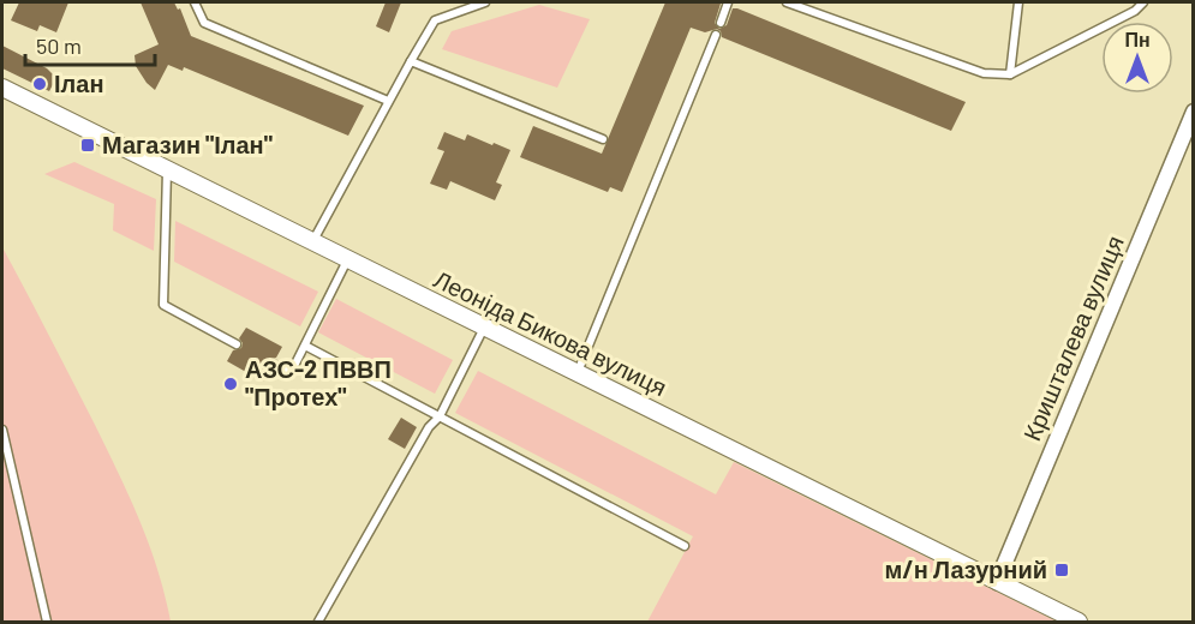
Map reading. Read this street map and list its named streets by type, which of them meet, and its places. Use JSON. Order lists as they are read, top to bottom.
{
  "streets": {
    "street": ["Леоніда Бикова вулиця", "Кришталева вулиця"]
  },
  "crossings": [
    ["Леоніда Бикова вулиця", "Кришталева вулиця"]
  ],
  "places": {
    "other": ["Ілан", "АЗС-2 ПВВП \"Протех\""],
    "transit": ["Магазин \"Ілан\"", "м/н Лазурний"]
  },
  "scale_bar": "50 m",
  "north": "top"
}
